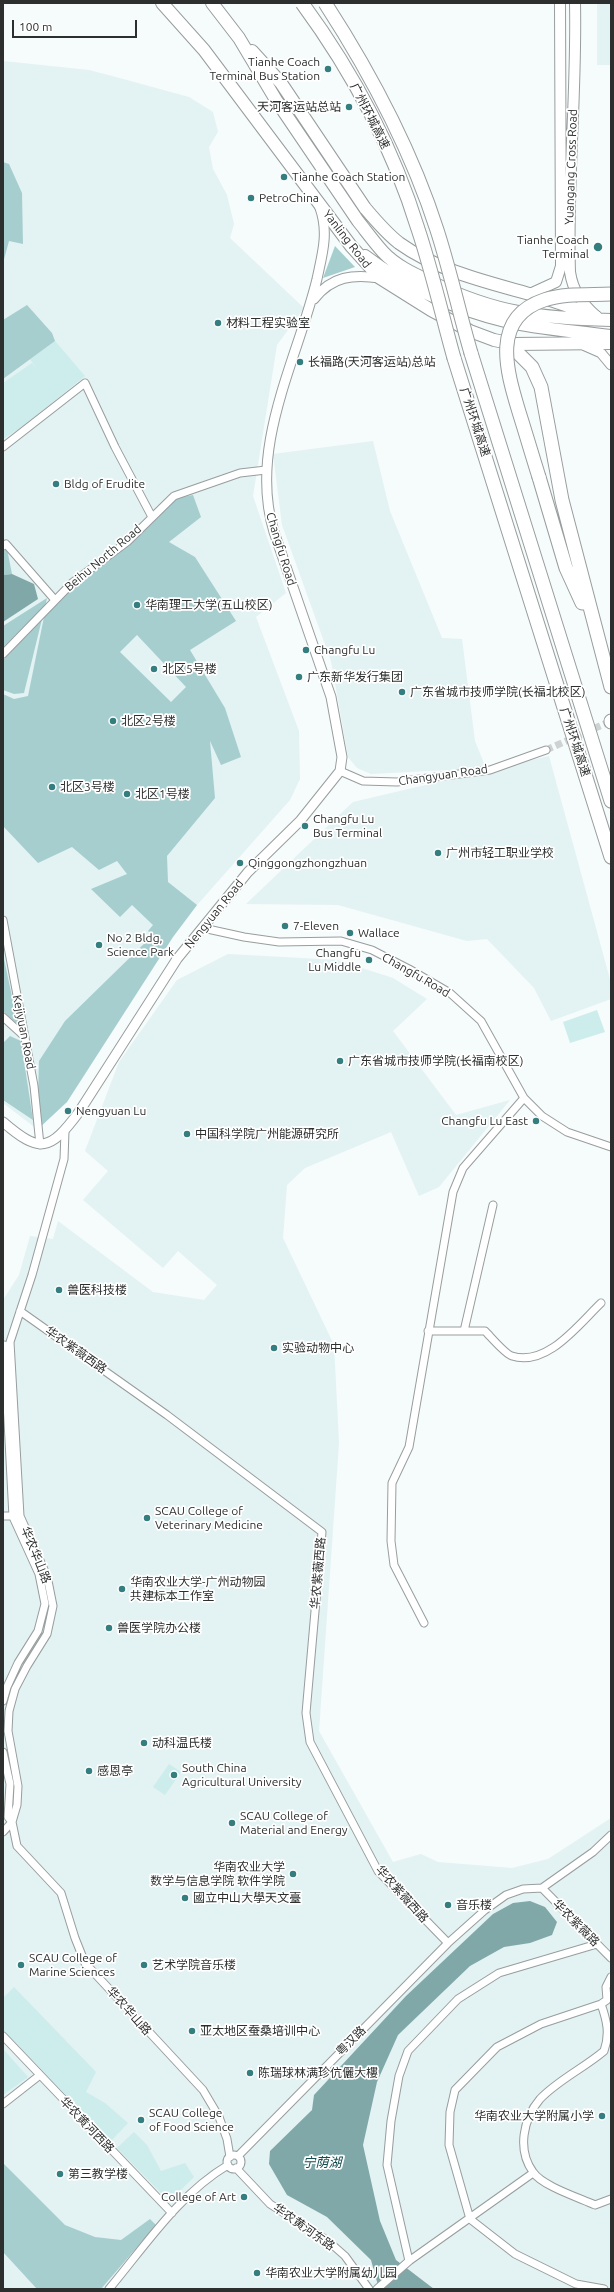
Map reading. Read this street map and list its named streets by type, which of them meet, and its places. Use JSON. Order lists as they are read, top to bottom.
{
  "streets": {
    "highway": ["广州环城高速", "Yanling Road"],
    "main road": ["Yuangang Cross Road"],
    "street": [
      "Changfu Road",
      "Beihu North Road",
      "Changyuan Road",
      "Nengyuan Road",
      "Kejiyuan Road",
      "华农紫薇西路",
      "华农华山路",
      "华农紫薇路",
      "粤汉路",
      "华农黄河西路",
      "华农黄河东路"
    ]
  },
  "crossings": [
    ["Yuangang Cross Road", "Yanling Road"],
    ["Yanling Road", "Changfu Road"],
    ["Changfu Road", "Beihu North Road"],
    ["Changfu Road", "Changyuan Road"],
    ["Changfu Road", "Nengyuan Road"],
    ["Changyuan Road", "Nengyuan Road"],
    ["Nengyuan Road", "Kejiyuan Road"],
    ["Nengyuan Road", "华农华山路"],
    ["华农紫薇西路", "华农华山路"],
    ["华农紫薇西路", "粤汉路"],
    ["华农紫薇路", "粤汉路"]
  ],
  "water": ["宁荫湖"],
  "places": [
    "Tianhe Coach Terminal Bus Station",
    "天河客运站总站",
    "Tianhe Coach Station",
    "PetroChina",
    "Tianhe Coach Terminal",
    "材料工程实验室",
    "长福路(天河客运站)总站",
    "Bldg of Erudite",
    "华南理工大学(五山校区)",
    "Changfu Lu",
    "北区5号楼",
    "广东新华发行集团",
    "广东省城市技师学院(长福北校区)",
    "北区2号楼",
    "北区3号楼",
    "北区1号楼",
    "Changfu Lu Bus Terminal",
    "广州市轻工职业学校",
    "Qinggongzhongzhuan",
    "7-Eleven",
    "Wallace",
    "No 2 Bldg, Science Park",
    "Changfu Lu Middle",
    "广东省城市技师学院(长福南校区)",
    "Nengyuan Lu",
    "Changfu Lu East",
    "中国科学院广州能源研究所",
    "兽医科技楼",
    "实验动物中心",
    "SCAU College of Veterinary Medicine",
    "华南农业大学-广州动物园 共建标本工作室",
    "兽医学院办公楼",
    "动科温氏楼",
    "感恩亭",
    "South China Agricultural University",
    "SCAU College of Material and Energy",
    "华南农业大学 数学与信息学院 软件学院",
    "國立中山大學天文臺",
    "音乐楼",
    "SCAU College of Marine Sciences",
    "艺术学院音乐楼",
    "亚太地区蚕桑培训中心",
    "陈瑞球林满珍伉儷大樓",
    "华南农业大学附属小学",
    "SCAU College of Food Science",
    "第三教学楼",
    "College of Art",
    "华南农业大学附属幼儿园"
  ],
  "scale_bar": "100 m"
}
